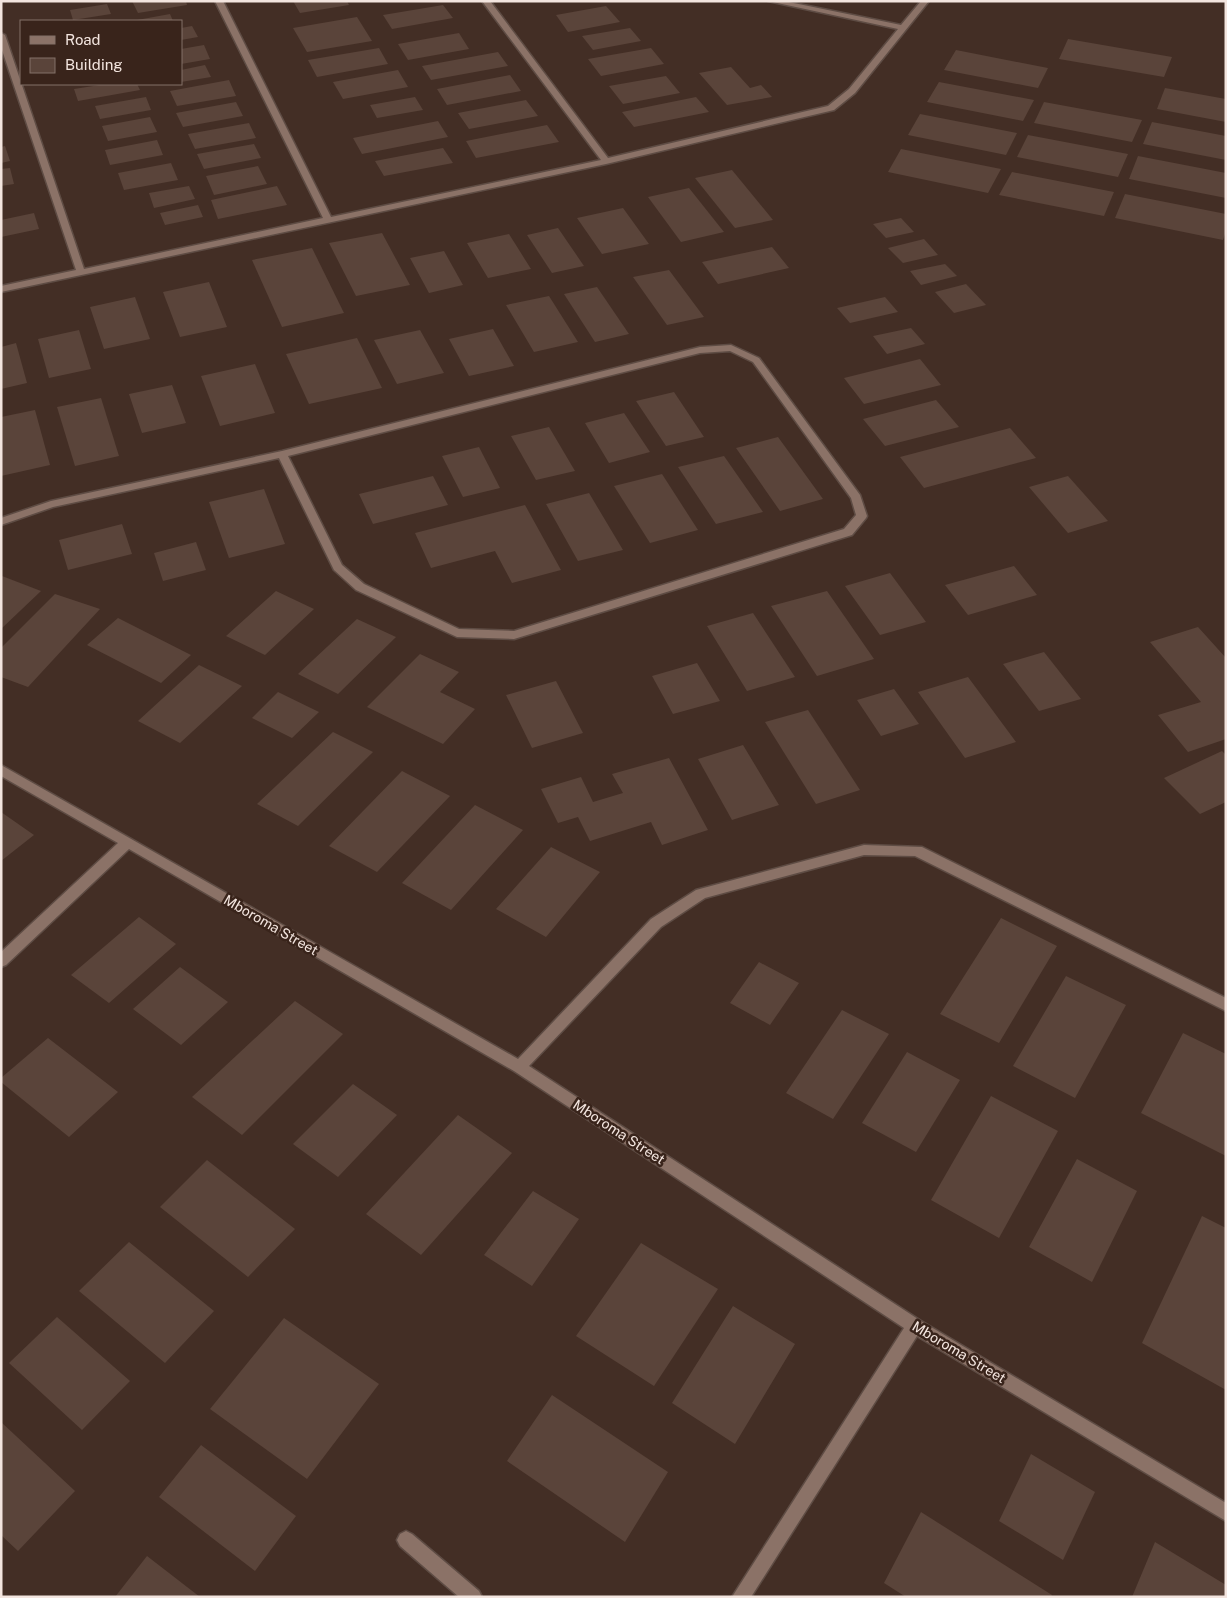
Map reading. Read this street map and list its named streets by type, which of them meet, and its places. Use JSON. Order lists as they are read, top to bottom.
{
  "streets": {
    "street": ["Mboroma Street"]
  },
  "legend": ["Road", "Building"]
}
